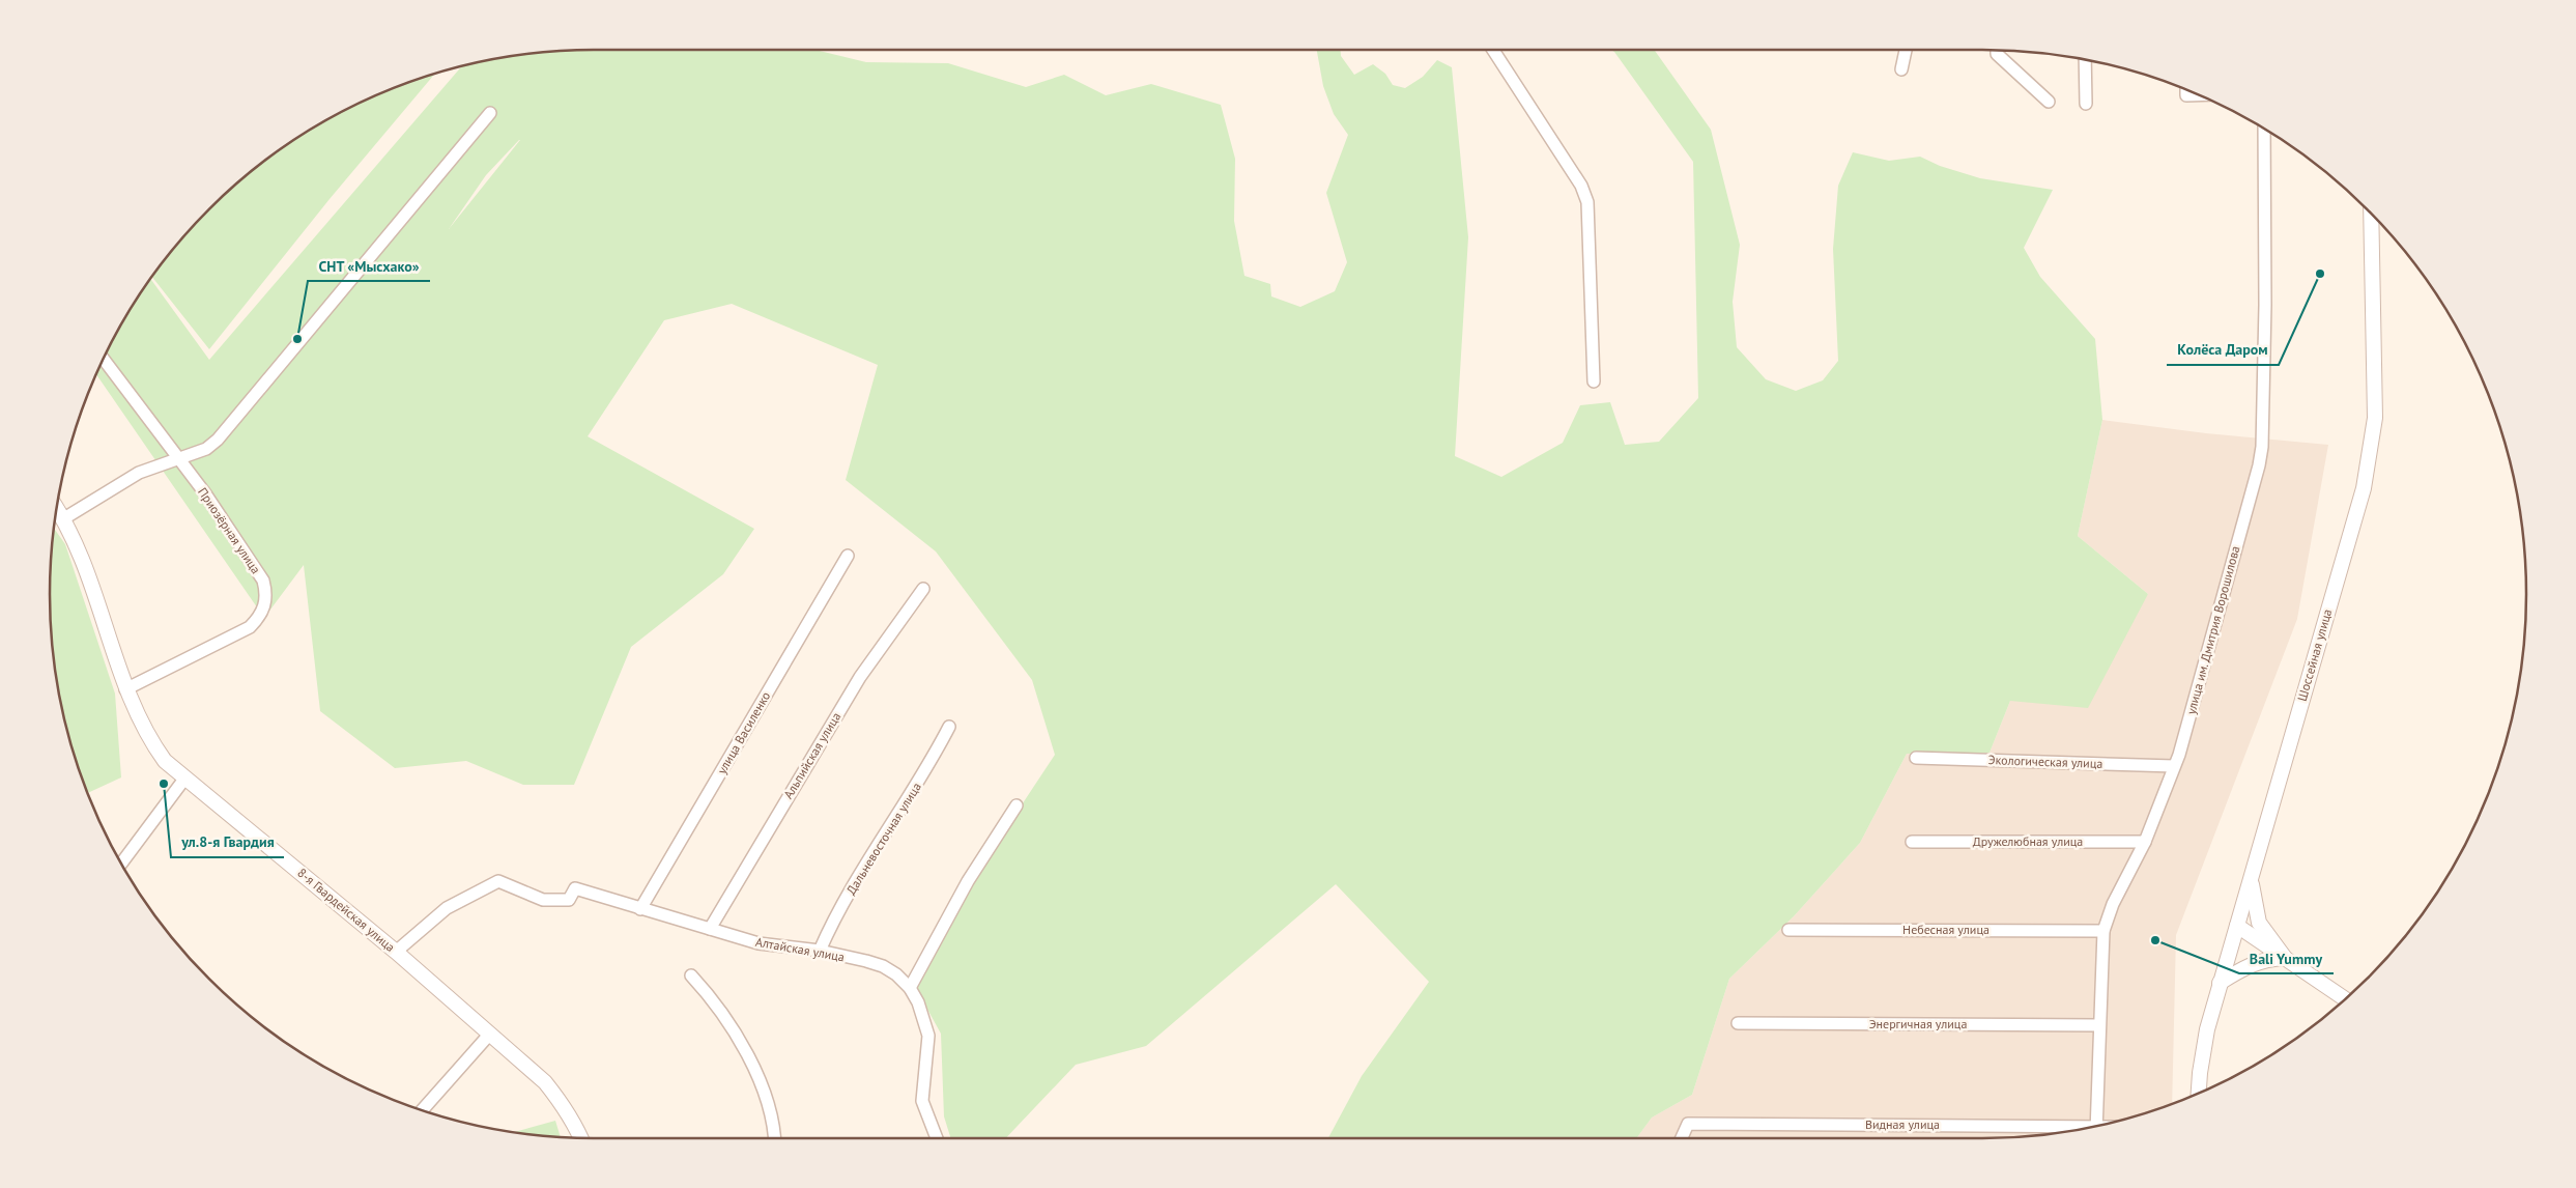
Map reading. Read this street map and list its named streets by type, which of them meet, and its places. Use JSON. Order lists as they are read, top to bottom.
{
  "streets": {
    "street": [
      "Приозёрная улица",
      "улица им. Дмитрия Ворошилова",
      "Шоссейная улица",
      "улица Василенко",
      "Альпийская улица",
      "Экологическая улица",
      "Дальневосточная улица",
      "Дружелюбная улица",
      "8-я Гвардейская улица",
      "Небесная улица",
      "Алтайская улица",
      "Энергичная улица",
      "Видная улица"
    ]
  },
  "crossings": [
    ["Приозёрная улица", "8-я Гвардейская улица"],
    ["улица им. Дмитрия Ворошилова", "Экологическая улица"],
    ["улица им. Дмитрия Ворошилова", "Дружелюбная улица"],
    ["улица им. Дмитрия Ворошилова", "Небесная улица"],
    ["улица им. Дмитрия Ворошилова", "Энергичная улица"],
    ["улица Василенко", "Алтайская улица"],
    ["Альпийская улица", "Алтайская улица"],
    ["Дальневосточная улица", "Алтайская улица"],
    ["8-я Гвардейская улица", "Алтайская улица"]
  ],
  "places": [
    "Колёса Даром",
    "СНТ «Мысхако»",
    "ул.8-я Гвардия",
    "Bali Yummy"
  ]
}
